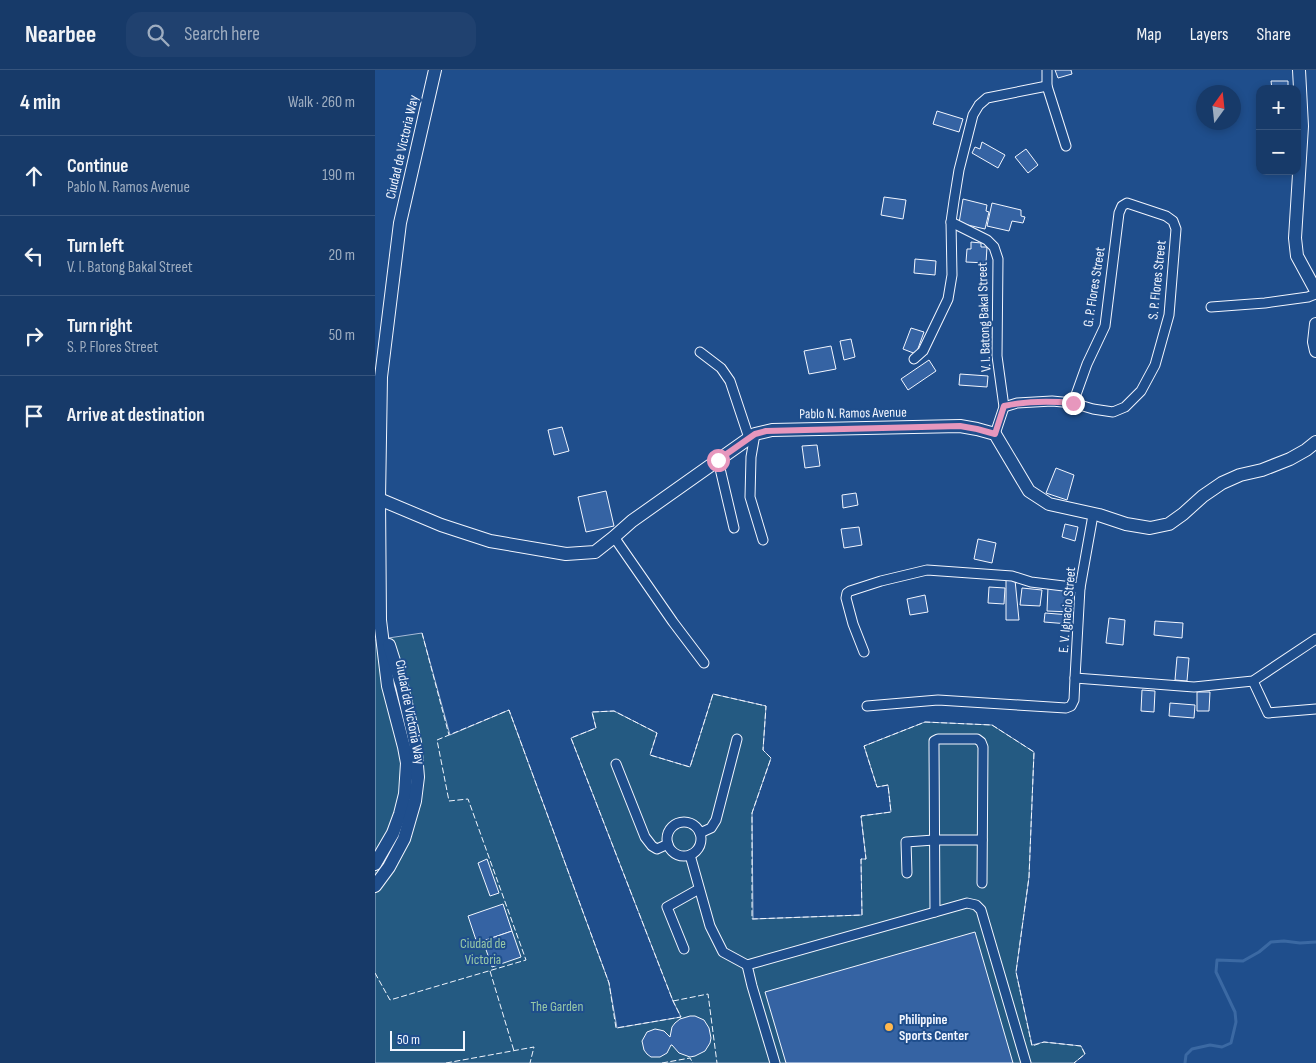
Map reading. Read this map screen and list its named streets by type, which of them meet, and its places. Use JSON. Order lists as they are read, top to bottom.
{
  "streets": {
    "street": [
      "Ciudad de Victoria Way",
      "S. P. Flores Street",
      "G. P. Flores Street",
      "V. I. Batong Bakal Street",
      "Pablo N. Ramos Avenue",
      "E. V. Ignacio Street"
    ]
  },
  "crossings": [
    ["Ciudad de Victoria Way", "Pablo N. Ramos Avenue"],
    ["S. P. Flores Street", "G. P. Flores Street"],
    ["S. P. Flores Street", "V. I. Batong Bakal Street"],
    ["V. I. Batong Bakal Street", "Pablo N. Ramos Avenue"]
  ],
  "parks": ["Ciudad de Victoria", "The Garden"],
  "places": ["Philippine Sports Center"],
  "scale_bar": "50 m",
  "north": "top",
  "page": {
    "header": "Nearbee",
    "search": "Search here",
    "nav": ["Map", "Layers", "Share"],
    "heading": ["4 min", "Walk · 260 m"],
    "map_buttons": ["+", "−"],
    "list": [
      ["Continue", "Pablo N. Ramos Avenue", "190 m"],
      ["Turn left", "V. I. Batong Bakal Street", "20 m"],
      ["Turn right", "S. P. Flores Street", "50 m"],
      "Arrive at destination"
    ],
    "scale": "50 m"
  }
}
